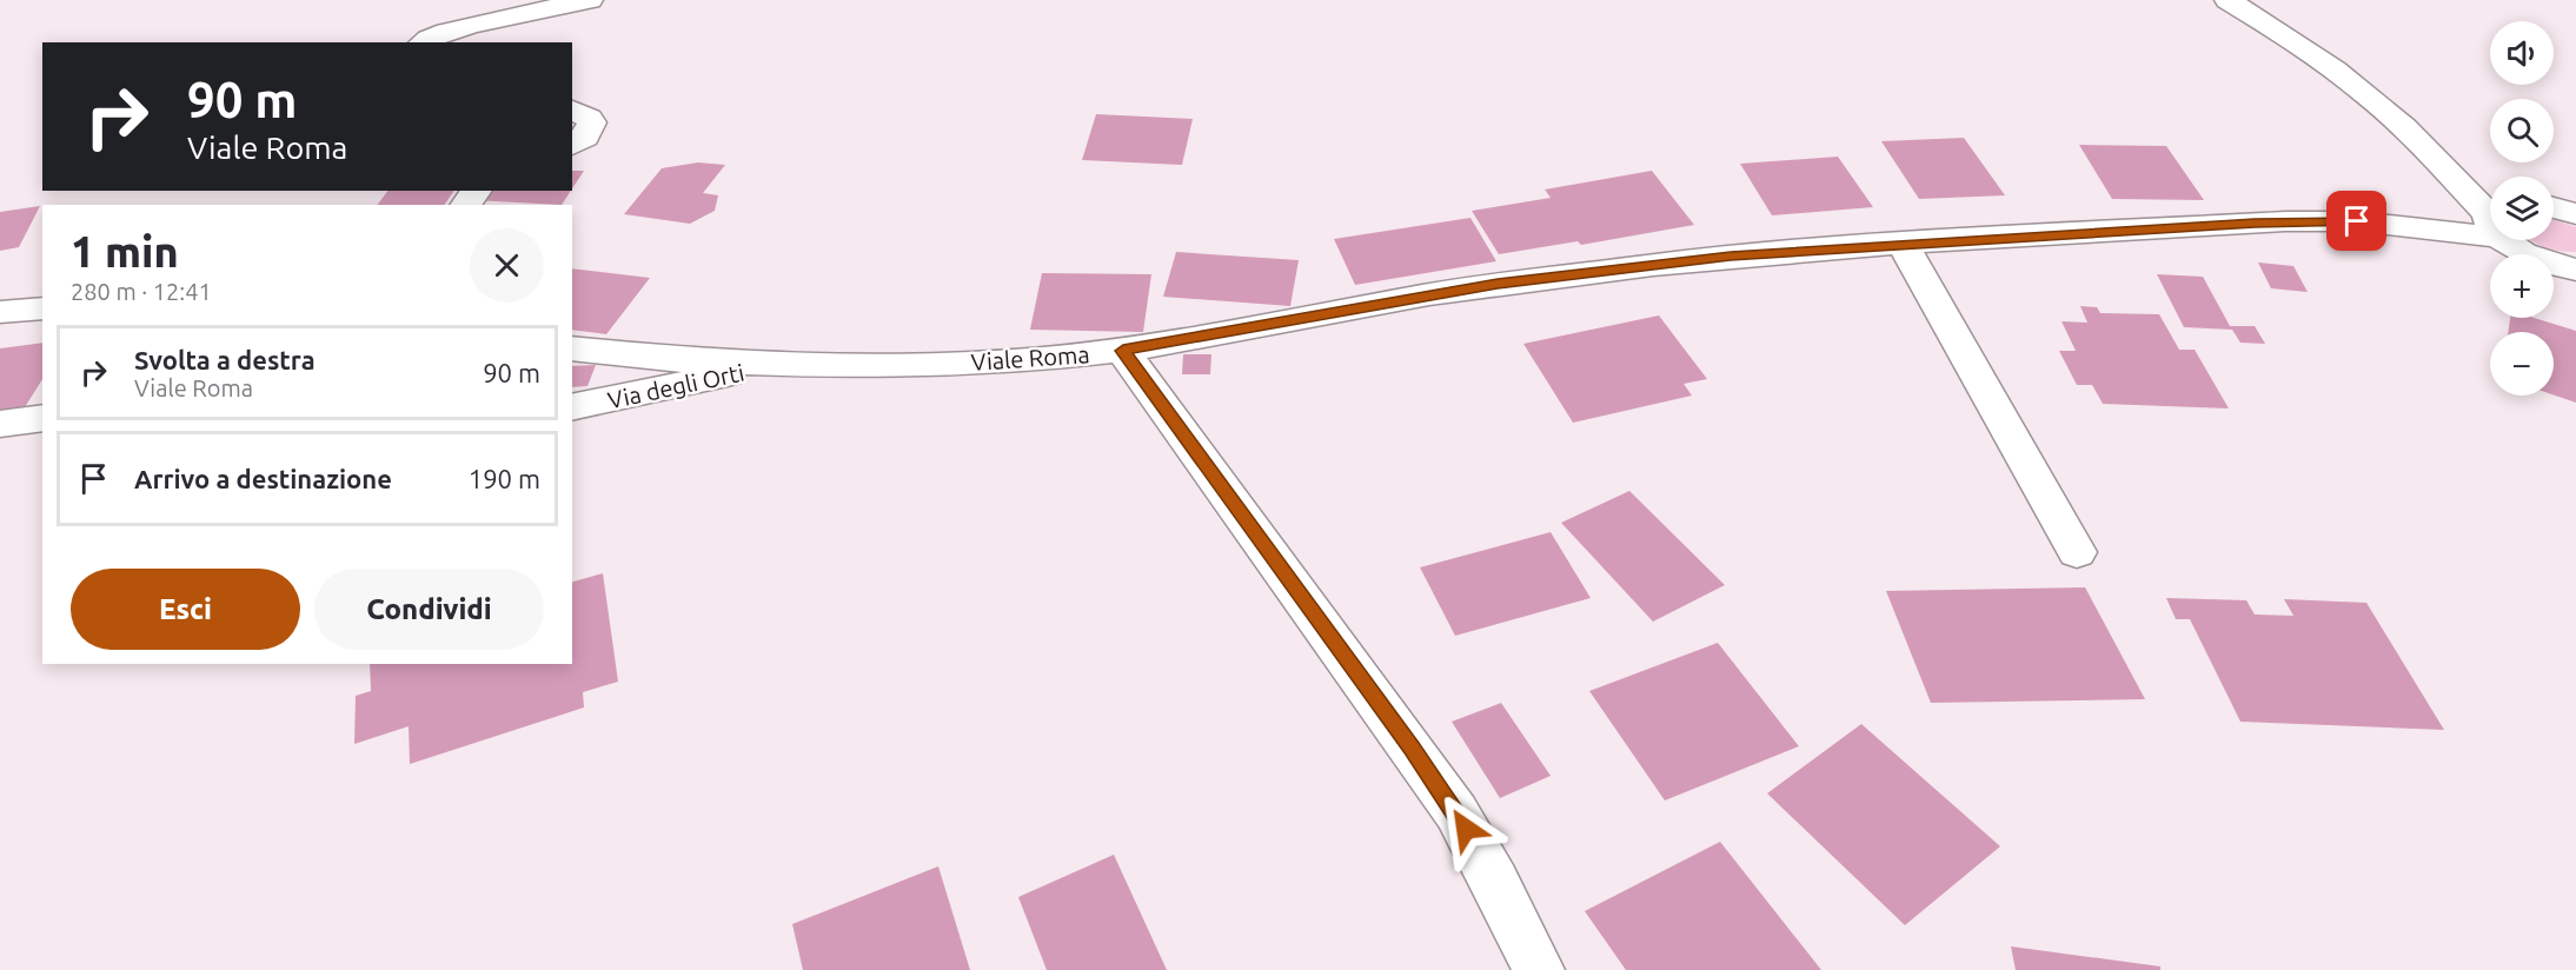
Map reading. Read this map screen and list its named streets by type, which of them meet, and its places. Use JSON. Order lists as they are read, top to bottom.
{
  "streets": {
    "street": ["Viale Roma", "Via degli Orti"]
  },
  "crossings": [
    ["Viale Roma", "Via degli Orti"]
  ],
  "page": {
    "map_buttons": ["+", "−"],
    "turn": ["90 m", "Viale Roma"],
    "heading": ["1 min", "280 m · 12:41"],
    "list": [
      {
        "name": "Svolta a destra",
        "note": "Viale Roma",
        "value": "90 m"
      },
      {
        "name": "Arrivo a destinazione",
        "value": "190 m"
      }
    ],
    "buttons": ["Esci", "Condividi"]
  }
}
